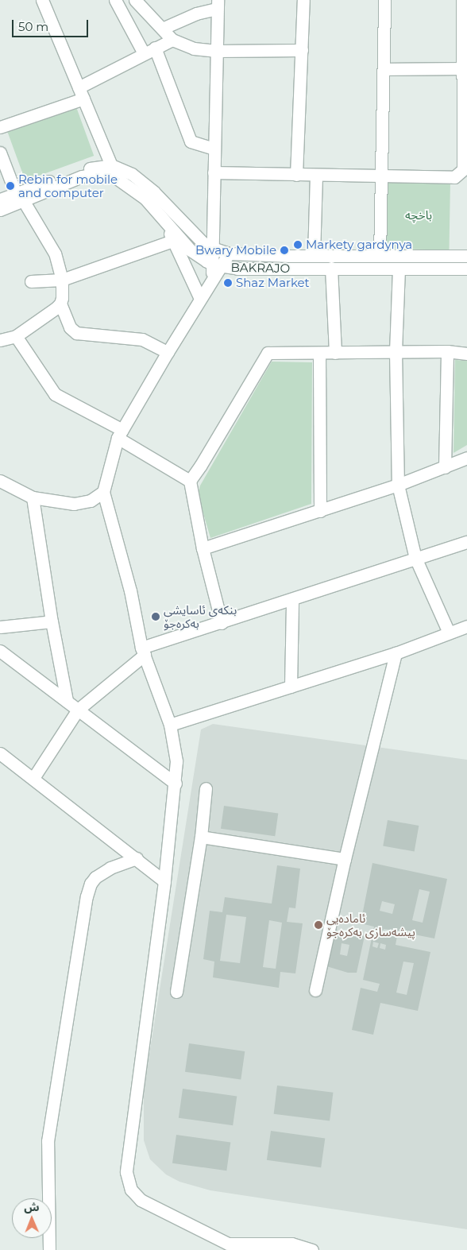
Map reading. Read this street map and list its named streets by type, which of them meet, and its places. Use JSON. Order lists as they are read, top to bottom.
{
  "streets": {
    "street": ["BAKRAJO"]
  },
  "parks": ["باخچە"],
  "places": [
    "Rebin for mobile and computer",
    "Markety gardynya",
    "Bwary Mobile",
    "Shaz Market",
    "بنکەی ئاسایشی بەکرەجۆ",
    "ئامادەیی پیشەسازی بەکرەجۆ"
  ],
  "scale_bar": "50 m",
  "north": "top"
}
